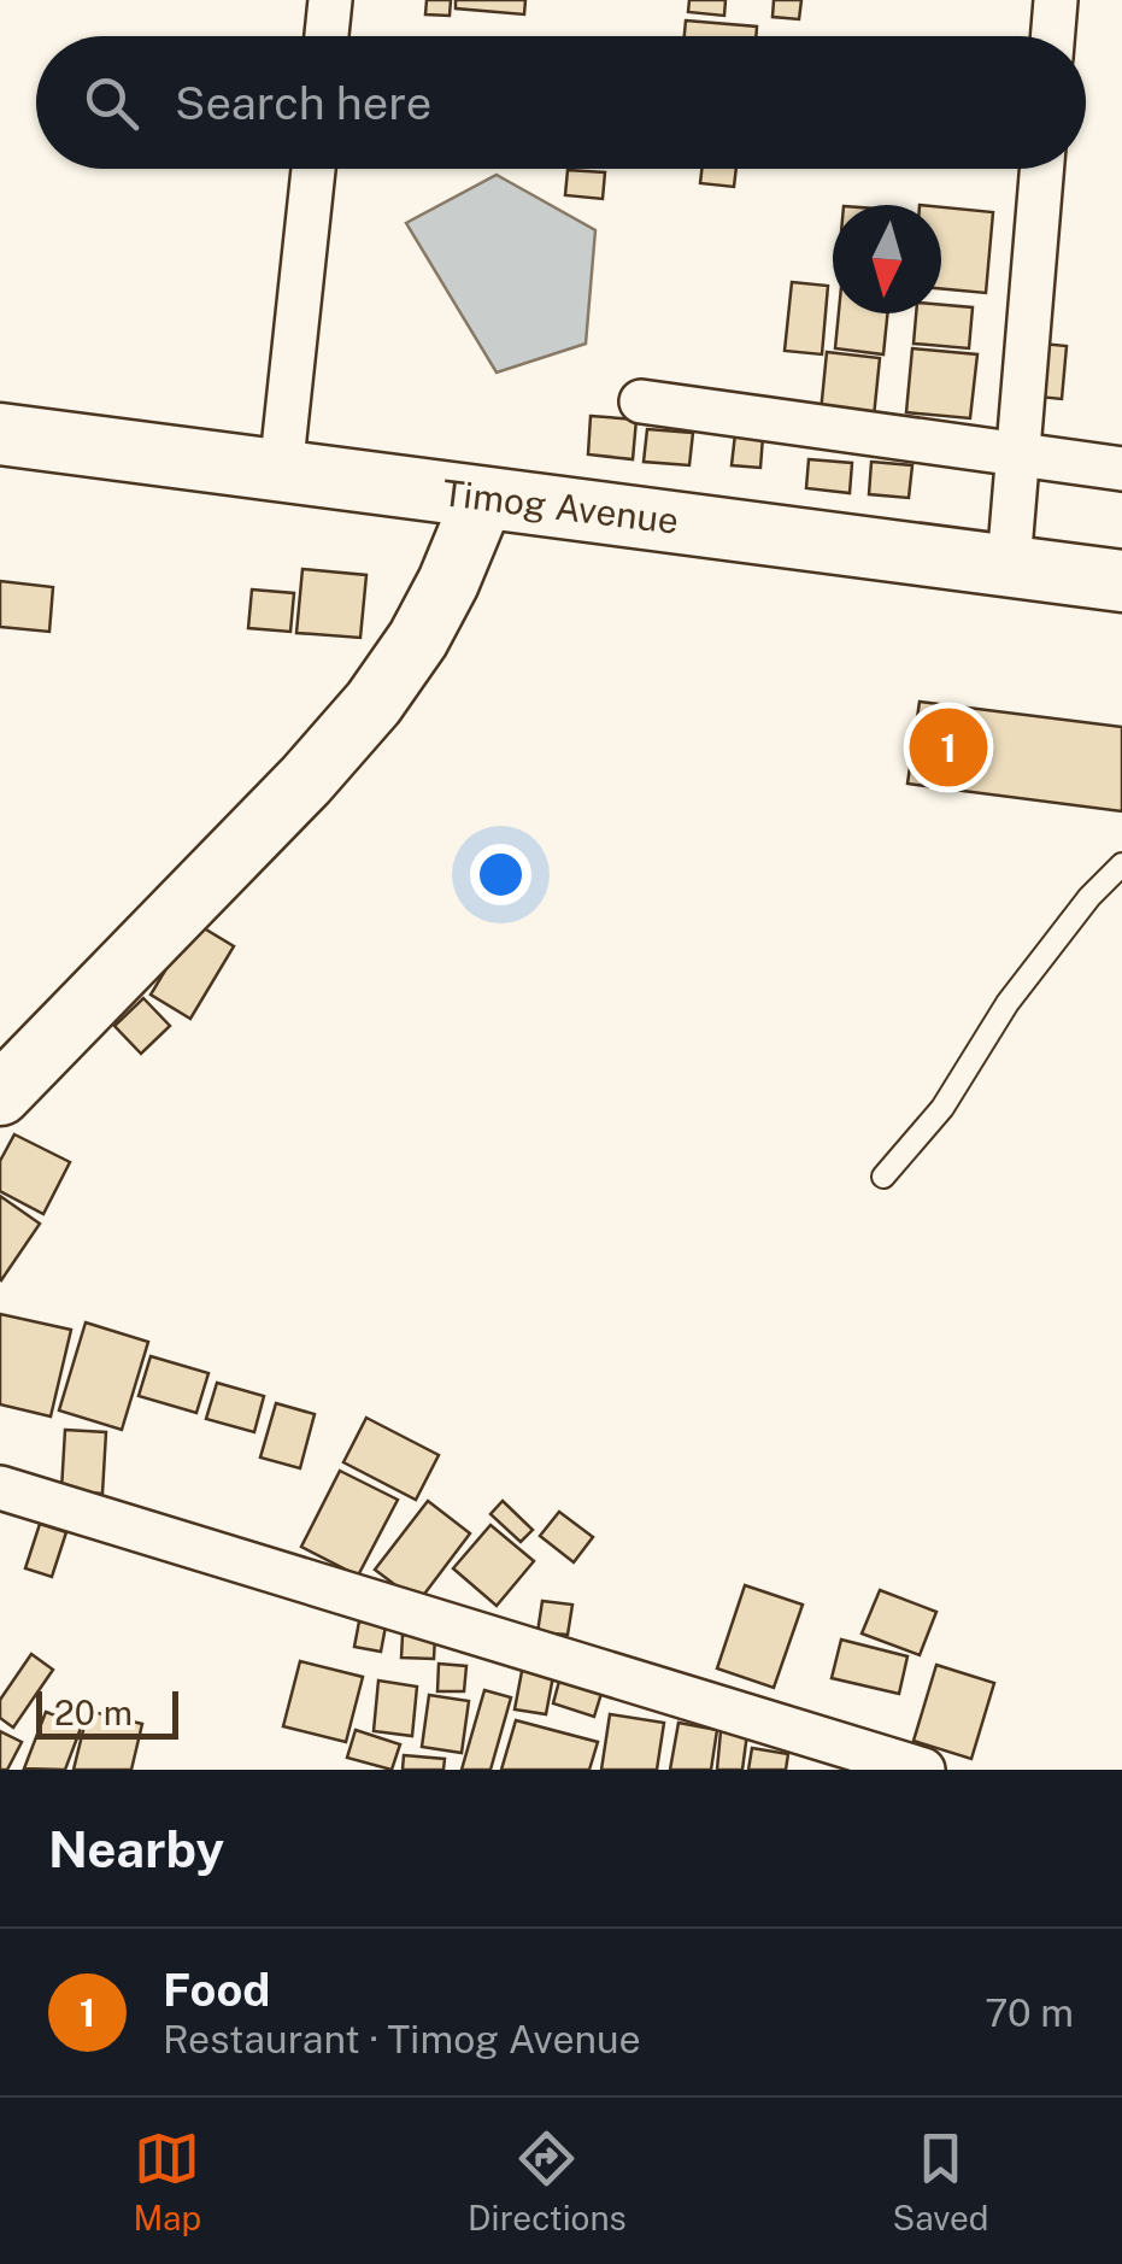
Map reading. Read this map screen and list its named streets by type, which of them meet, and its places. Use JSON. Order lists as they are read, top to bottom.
{
  "streets": {
    "main road": ["Timog Avenue"]
  },
  "scale_bar": "20 m",
  "north": "bottom",
  "page": {
    "search": "Search here",
    "pins": "1",
    "scale": "20 m",
    "heading": "Nearby",
    "list": [
      {
        "mark": "1",
        "name": "Food",
        "note": "Restaurant · Timog Avenue",
        "value": "70 m"
      }
    ],
    "nav": ["Map", "Directions", "Saved"]
  }
}
